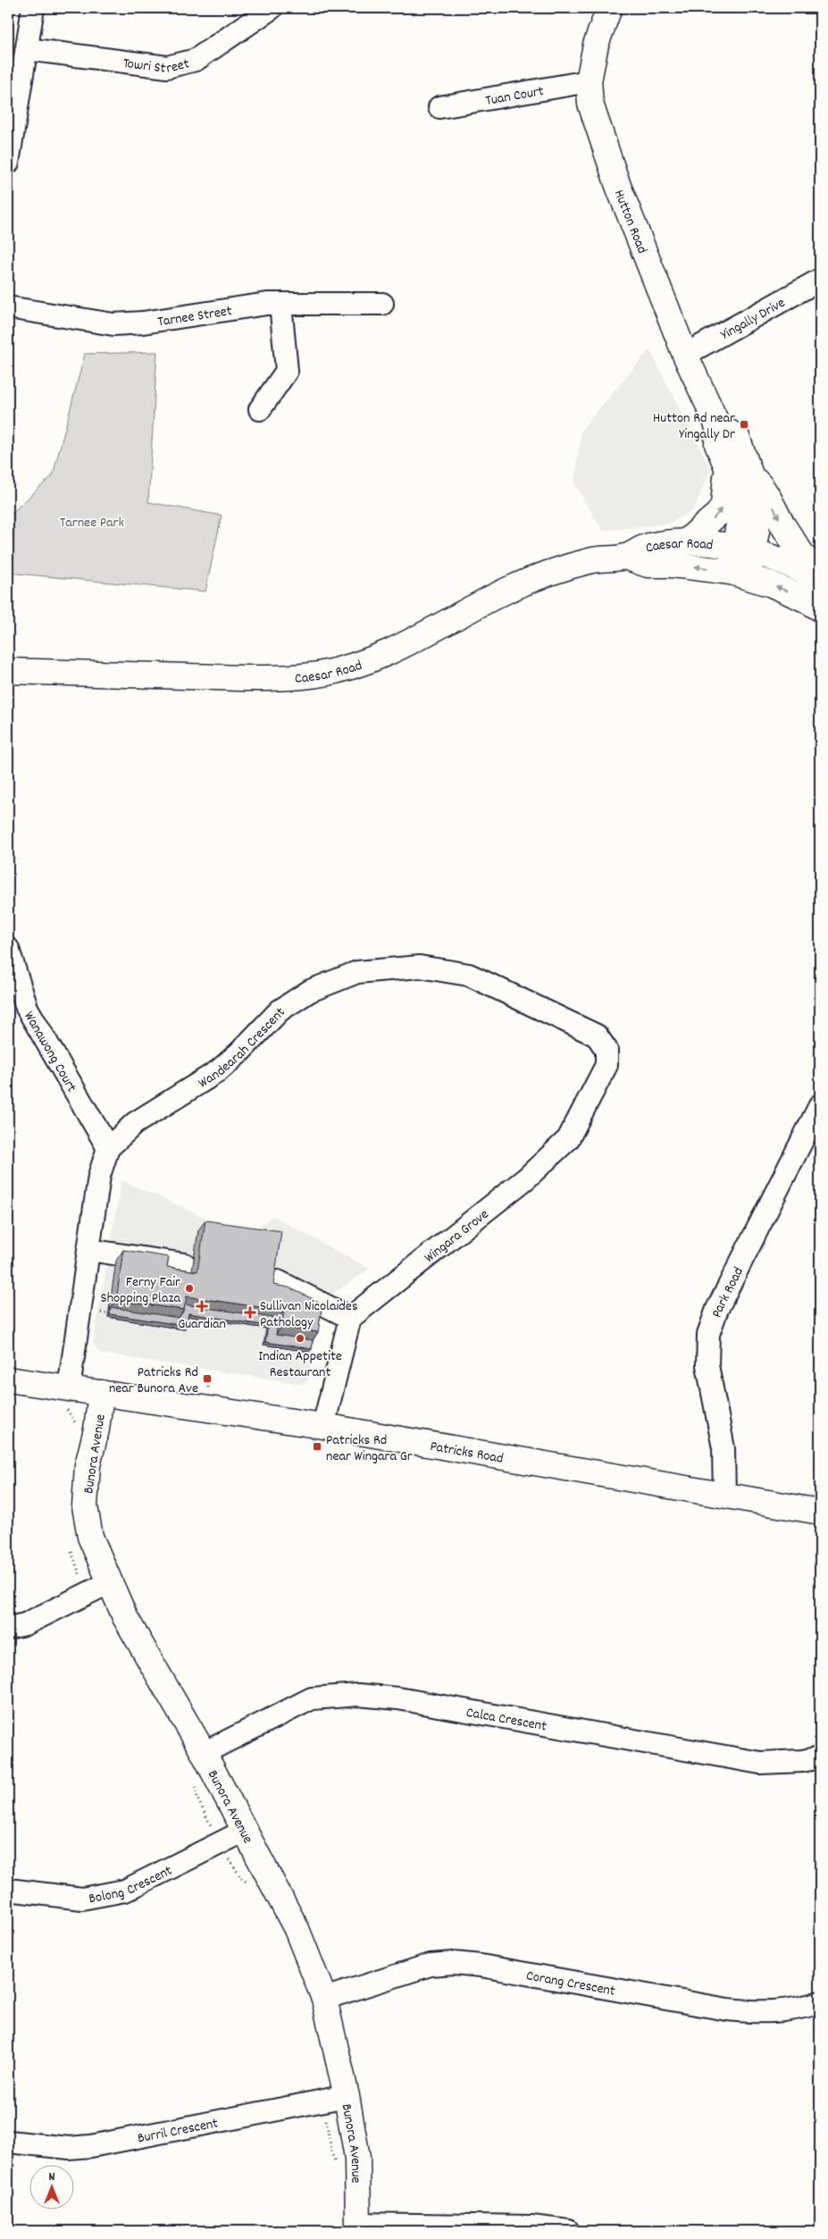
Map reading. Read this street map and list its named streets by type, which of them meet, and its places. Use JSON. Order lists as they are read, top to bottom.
{
  "streets": {
    "street": [
      "Towri Street",
      "Tuan Court",
      "Hutton Road",
      "Tarnee Street",
      "Yingally Drive",
      "Caesar Road",
      "Wandearah Crescent",
      "Wanawong Court",
      "Wingara Grove",
      "Park Road",
      "Patricks Road",
      "Bunora Avenue",
      "Calca Crescent",
      "Bolong Crescent",
      "Corang Crescent",
      "Burril Crescent"
    ]
  },
  "crossings": [
    ["Tuan Court", "Hutton Road"],
    ["Hutton Road", "Yingally Drive"],
    ["Hutton Road", "Caesar Road"],
    ["Wandearah Crescent", "Wanawong Court"],
    ["Wandearah Crescent", "Wingara Grove"],
    ["Wandearah Crescent", "Patricks Road"],
    ["Park Road", "Patricks Road"],
    ["Patricks Road", "Bunora Avenue"],
    ["Bunora Avenue", "Calca Crescent"],
    ["Bunora Avenue", "Bolong Crescent"],
    ["Bunora Avenue", "Corang Crescent"],
    ["Bunora Avenue", "Burril Crescent"]
  ],
  "parks": ["Tarnee Park"],
  "places": {
    "transit": ["Hutton Rd near Yingally Dr", "Patricks Rd near Bunora Ave", "Patricks Rd near Wingara Gr"],
    "other": ["Ferny Fair Shopping Plaza", "Indian Appetite Restaurant"],
    "health": ["Guardian", "Sullivan Nicolaides Pathology"]
  },
  "north": "top"
}
